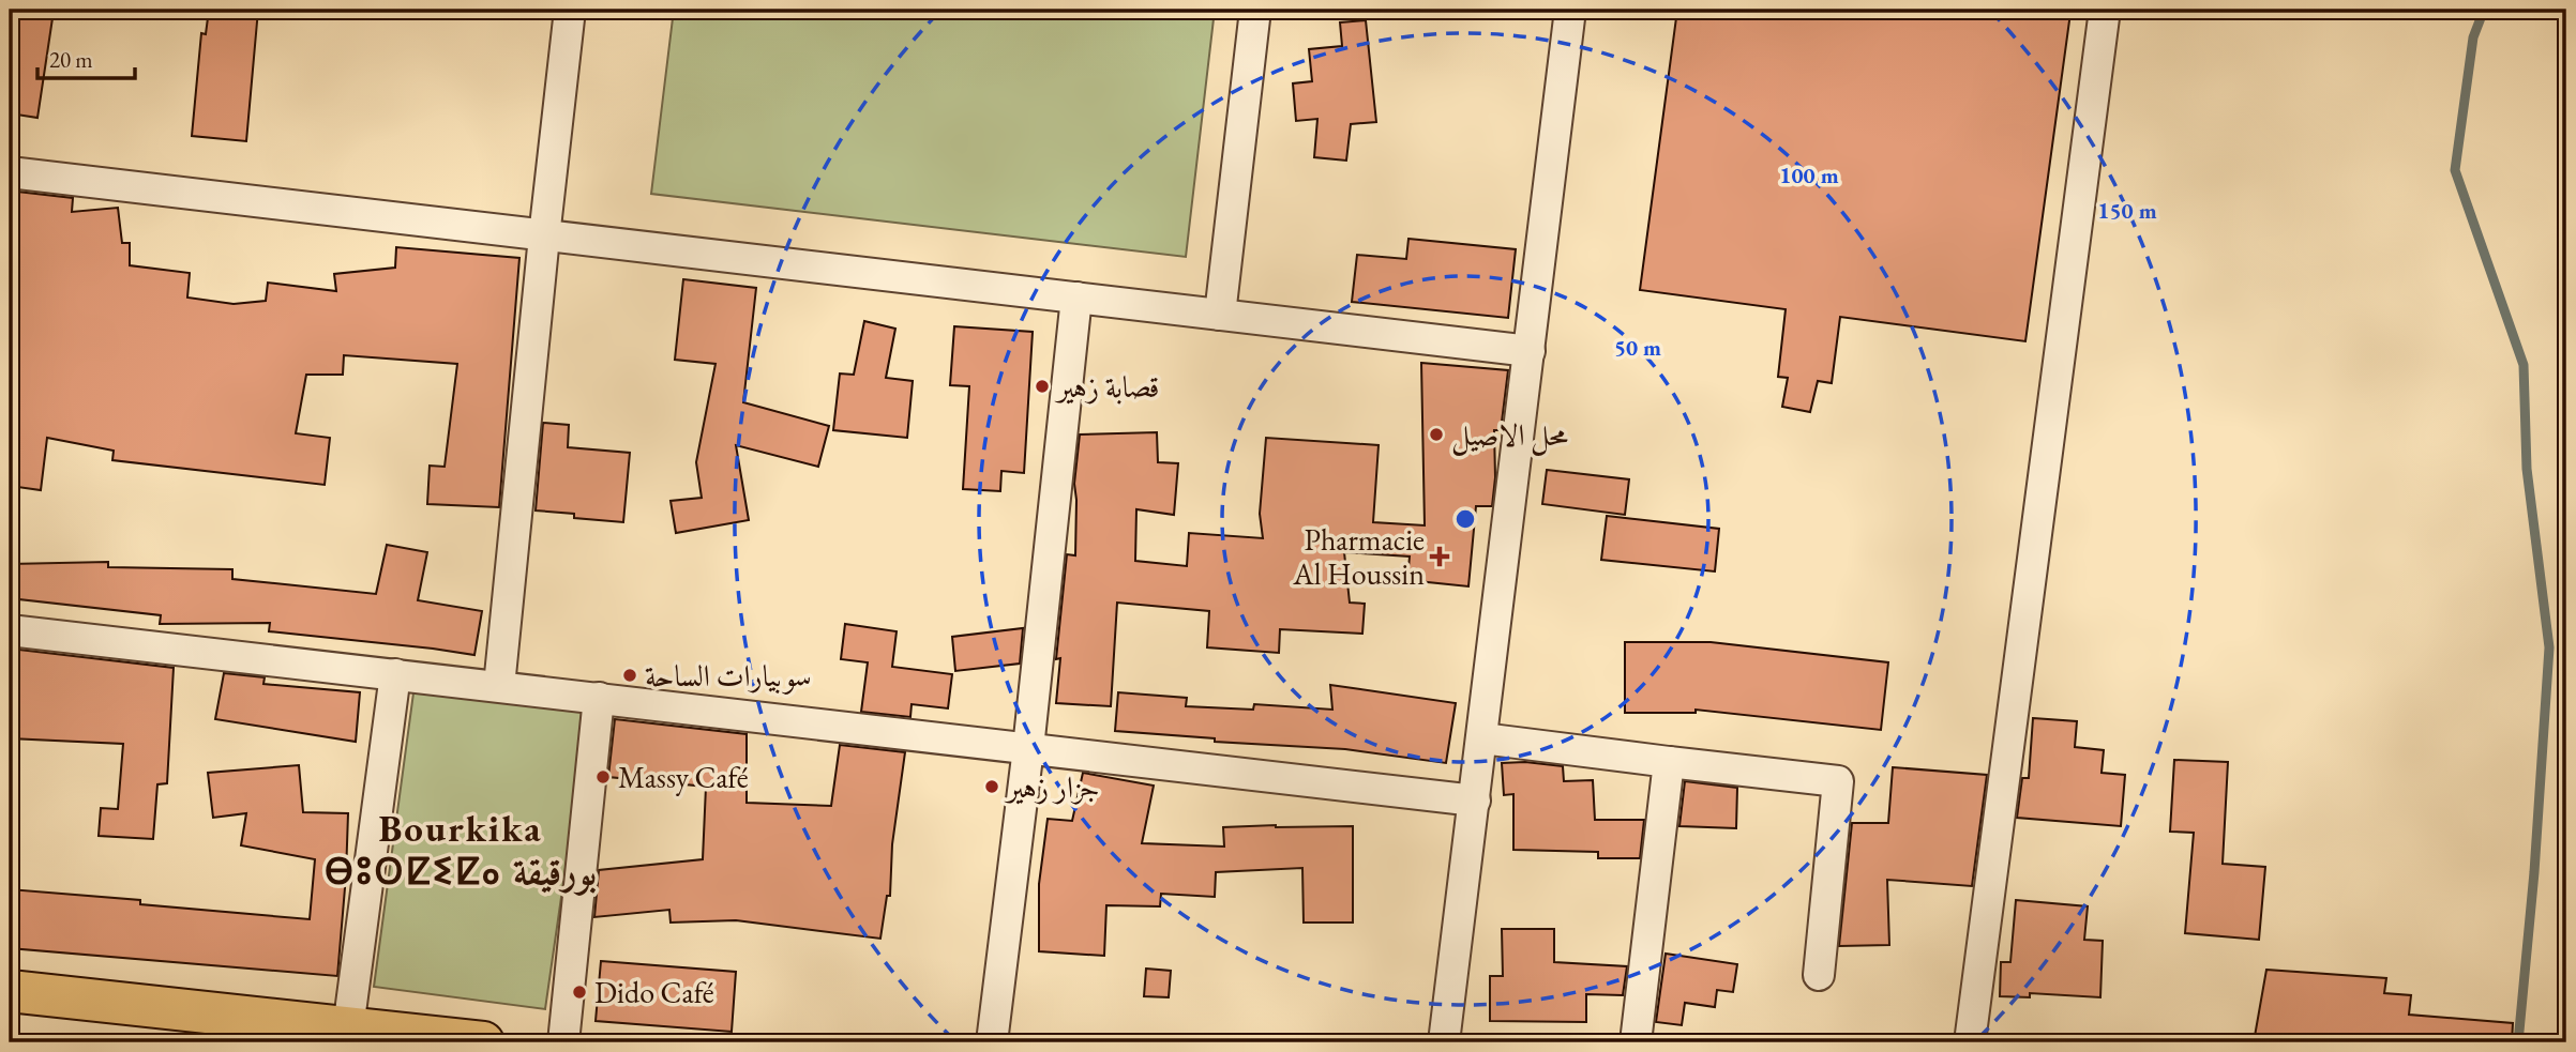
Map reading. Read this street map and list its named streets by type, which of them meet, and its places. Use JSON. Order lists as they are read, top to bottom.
{
  "districts": ["Bourkika ⴱⵓⵔⵇⵉⵇⴰ بورقيقة"],
  "places": {
    "other": [
      "قصابة زهير",
      "محل الاصيل",
      "سوبيارات الساحة",
      "Massy Café",
      "جزار زهير",
      "Dido Café"
    ],
    "health": ["Pharmacie Al Houssin"]
  },
  "scale_bar": "20 m",
  "rings": ["100 m", "150 m", "50 m"]
}
